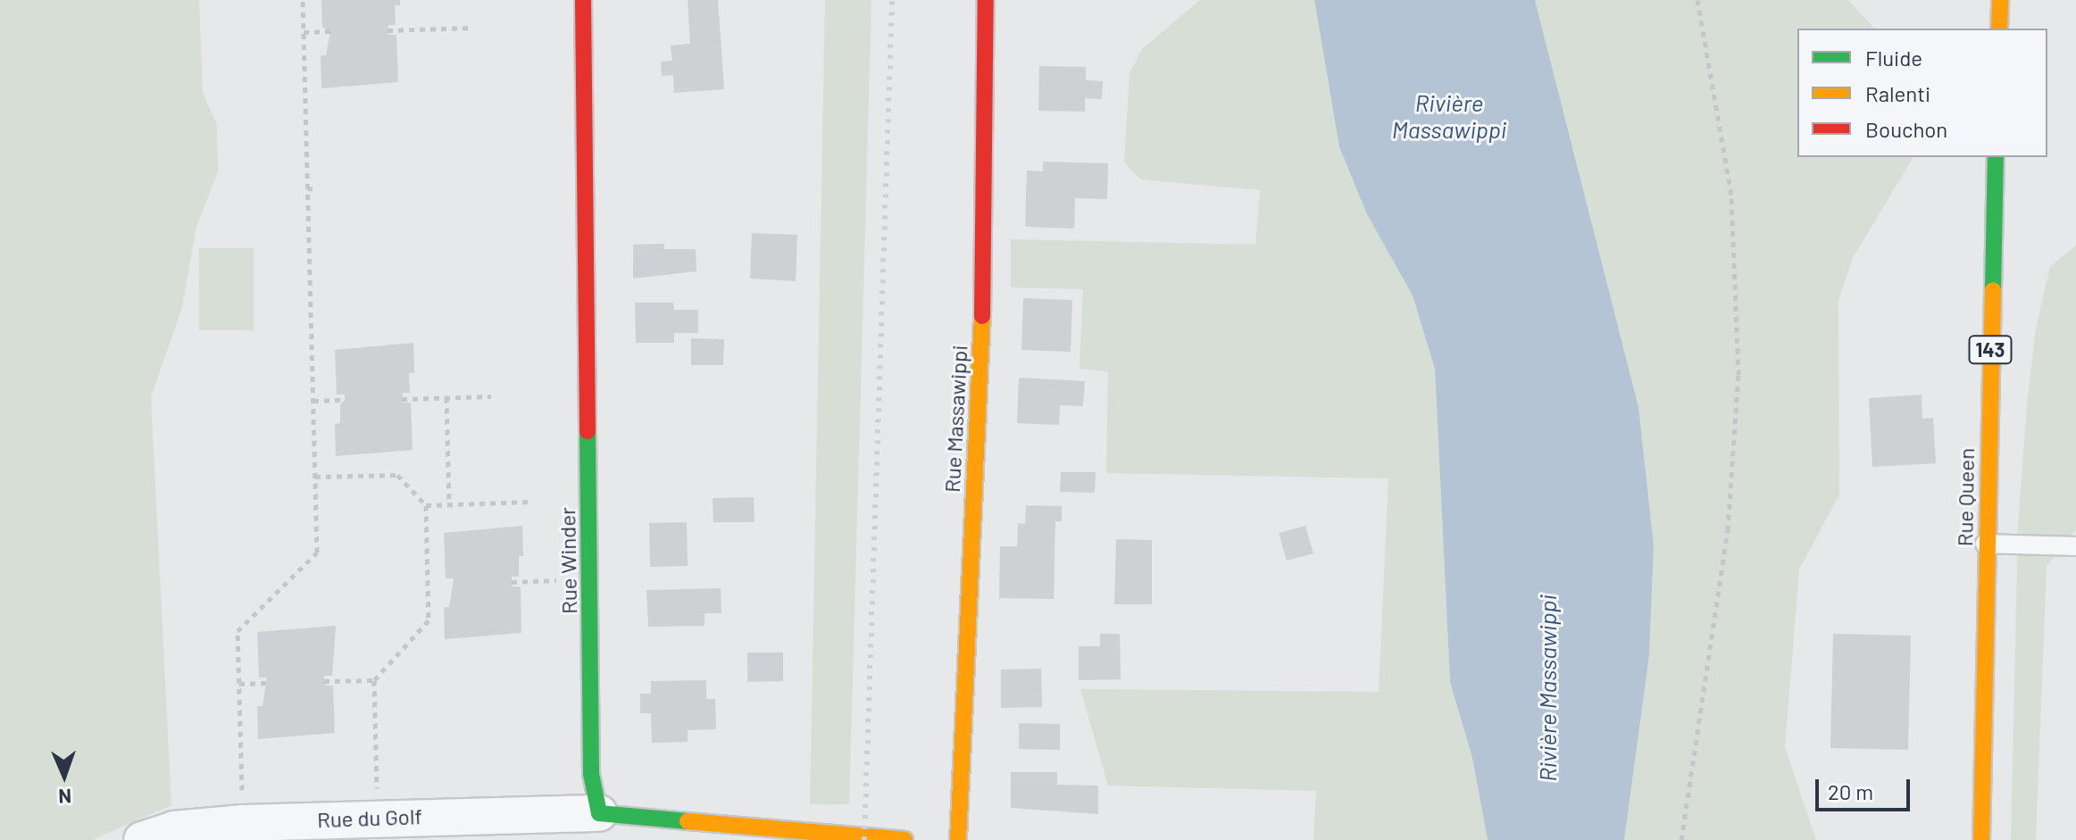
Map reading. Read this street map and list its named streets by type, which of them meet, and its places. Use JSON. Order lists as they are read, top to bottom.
{
  "streets": {
    "street": [
      "143",
      "Rue Massawippi",
      "Rue Queen",
      "Rue Winder",
      "Rue du Golf"
    ]
  },
  "crossings": [
    ["Rue Winder", "Rue du Golf"]
  ],
  "water": ["Rivière Massawippi"],
  "legend": ["Fluide", "Ralenti", "Bouchon"],
  "scale_bar": "20 m",
  "north": "bottom"
}
